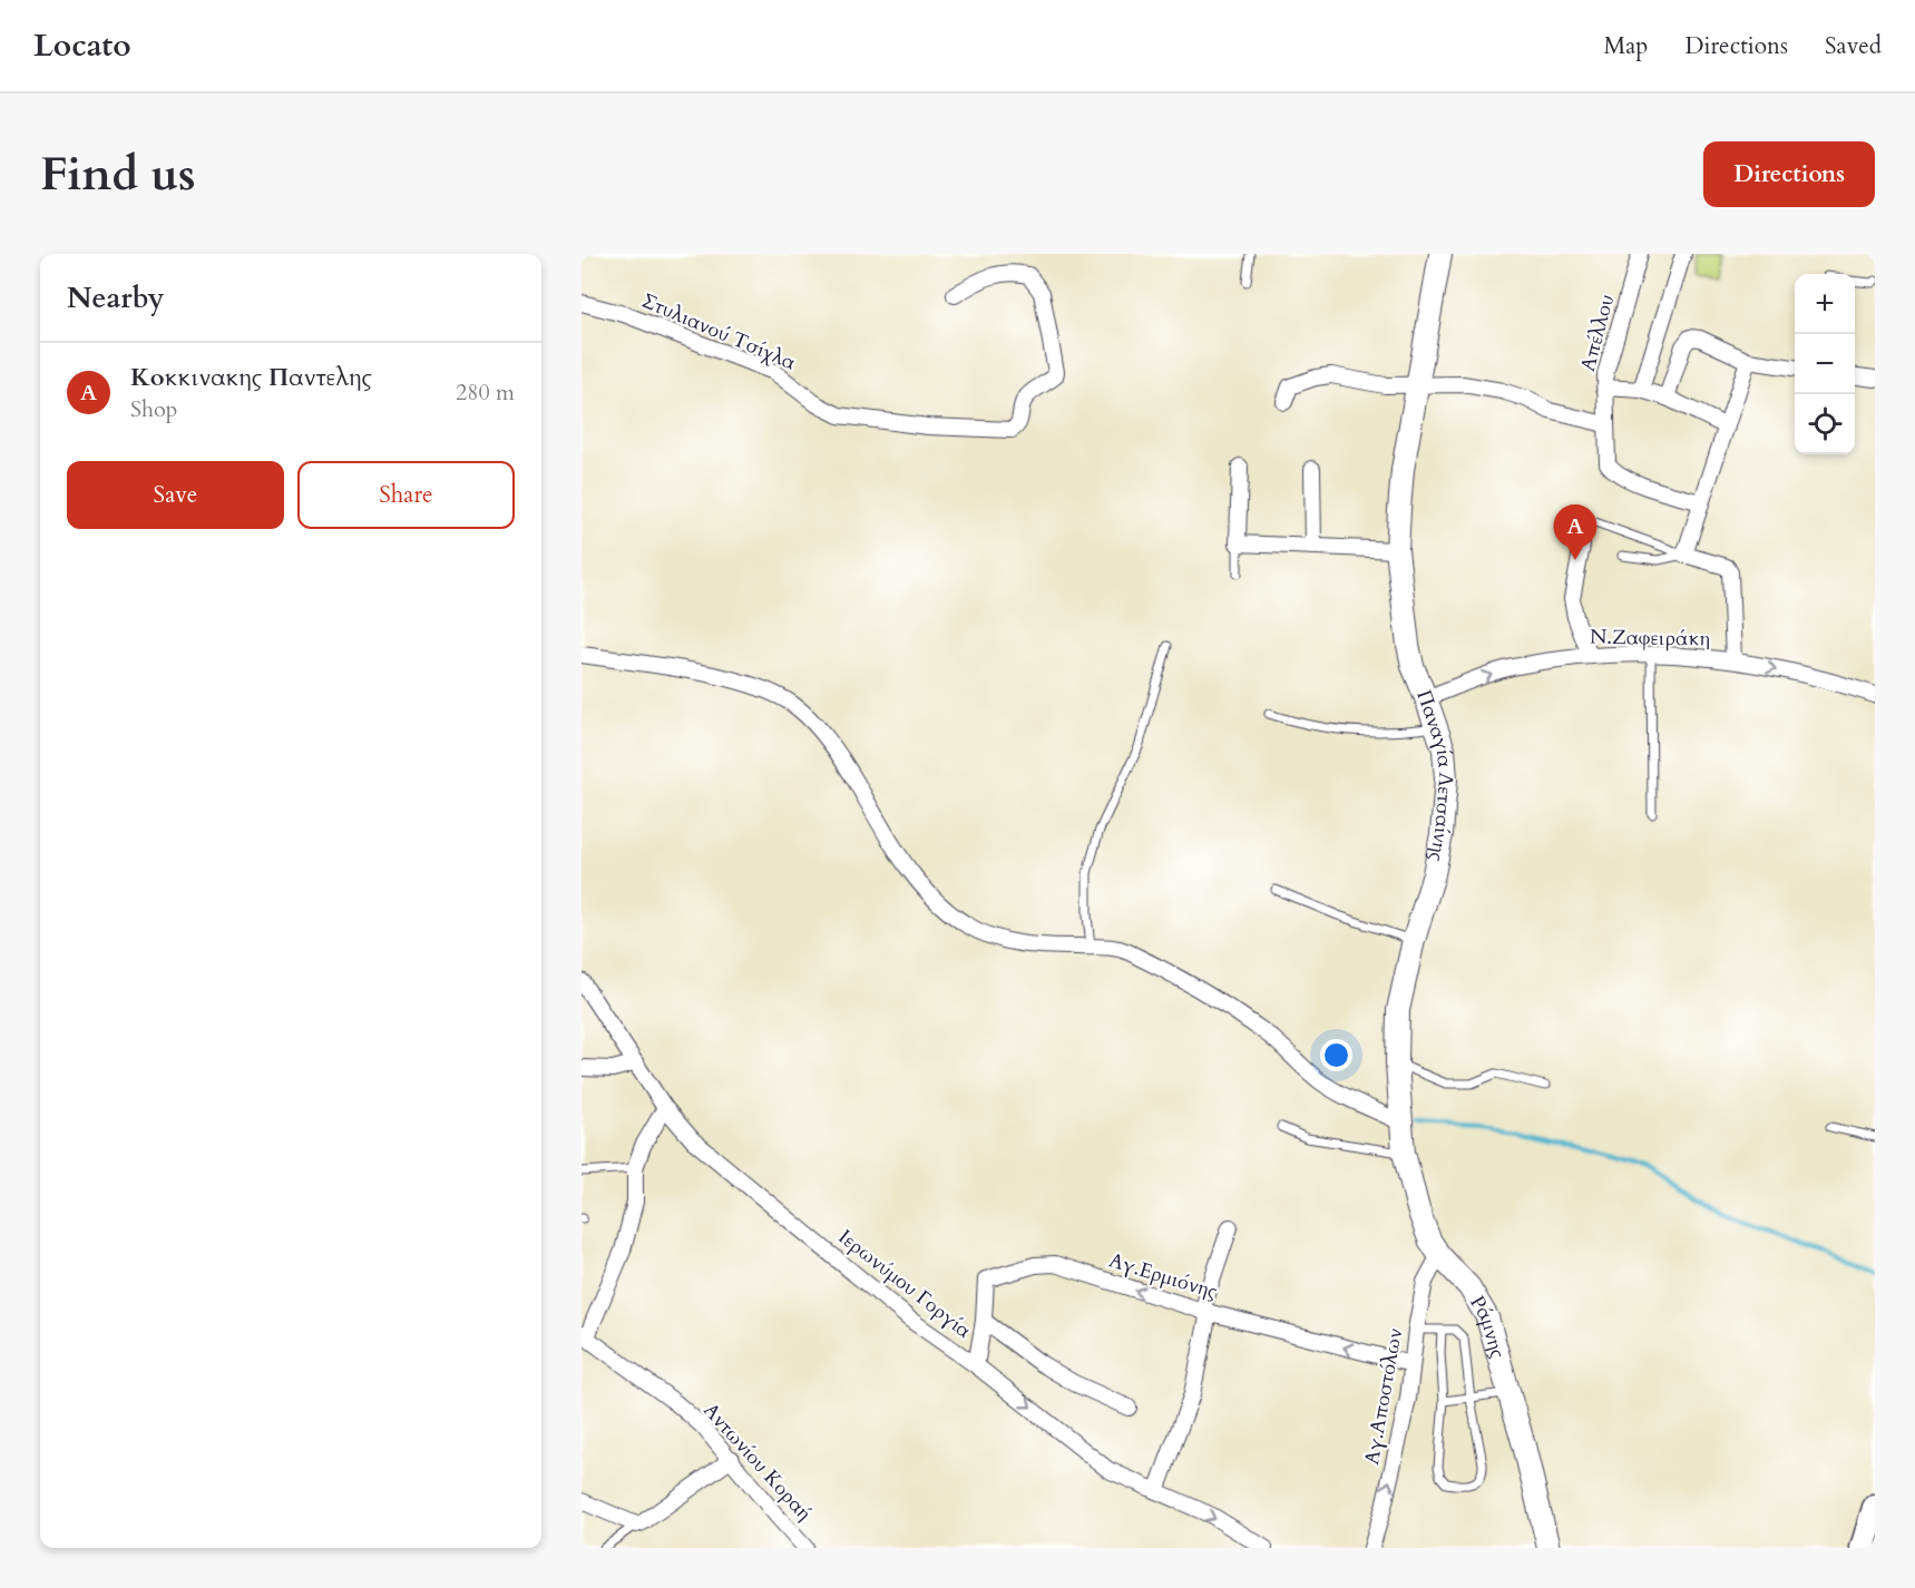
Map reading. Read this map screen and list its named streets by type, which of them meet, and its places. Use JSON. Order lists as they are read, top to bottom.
{
  "streets": {
    "main road": ["Παναγία Λετσαίνης", "Ράμνης"],
    "street": [
      "Στυλιανού Τσίχλα",
      "Απέλλου",
      "Ν.Ζαφειράκη",
      "Αγ.Ερμιόνης",
      "Ιερωνύμου Γοργία",
      "Αγ.Αποστόλων",
      "Αντωνίου Κοραή"
    ]
  },
  "crossings": [
    ["Ν.Ζαφειράκη", "Παναγία Λετσαίνης"],
    ["Παναγία Λετσαίνης", "Ράμνης"],
    ["Αγ.Ερμιόνης", "Ιερωνύμου Γοργία"],
    ["Αγ.Ερμιόνης", "Αγ.Αποστόλων"],
    ["Ράμνης", "Αγ.Αποστόλων"]
  ],
  "one_way": ["Ν.Ζαφειράκη", "Αγ.Ερμιόνης", "Αγ.Αποστόλων"],
  "page": {
    "header": "Locato",
    "nav": ["Map", "Directions", "Saved"],
    "buttons": [
      "Directions",
      ["Save", "Share"]
    ],
    "title": "Find us",
    "heading": "Nearby",
    "map_buttons": ["+", "−"],
    "list": [
      {
        "mark": "A",
        "name": "Κοκκινακης Παντελης",
        "note": "Shop",
        "value": "280 m"
      }
    ],
    "pins": "A"
  }
}
